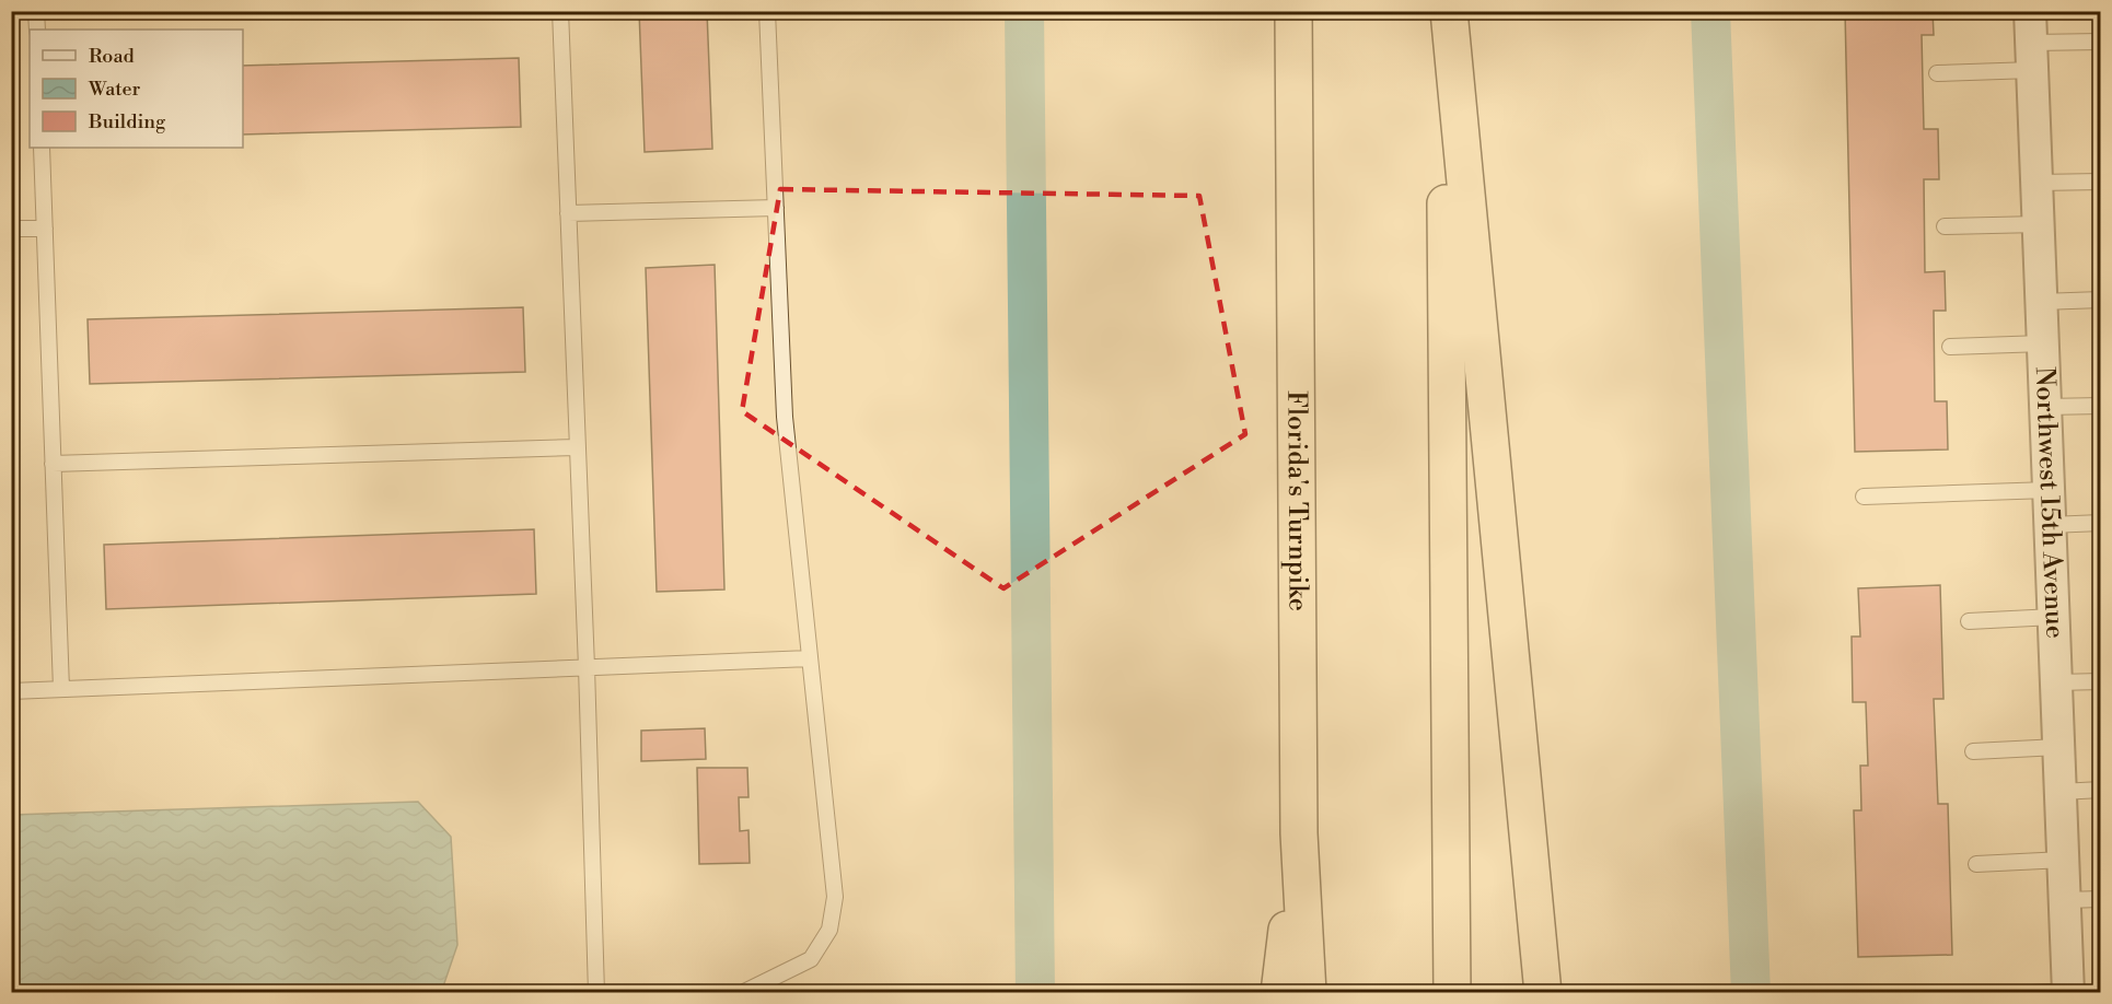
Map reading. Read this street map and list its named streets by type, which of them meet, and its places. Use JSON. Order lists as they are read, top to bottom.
{
  "streets": {
    "highway": ["Florida's Turnpike"],
    "street": ["Northwest 15th Avenue"]
  },
  "legend": ["Road", "Water", "Building"]
}
